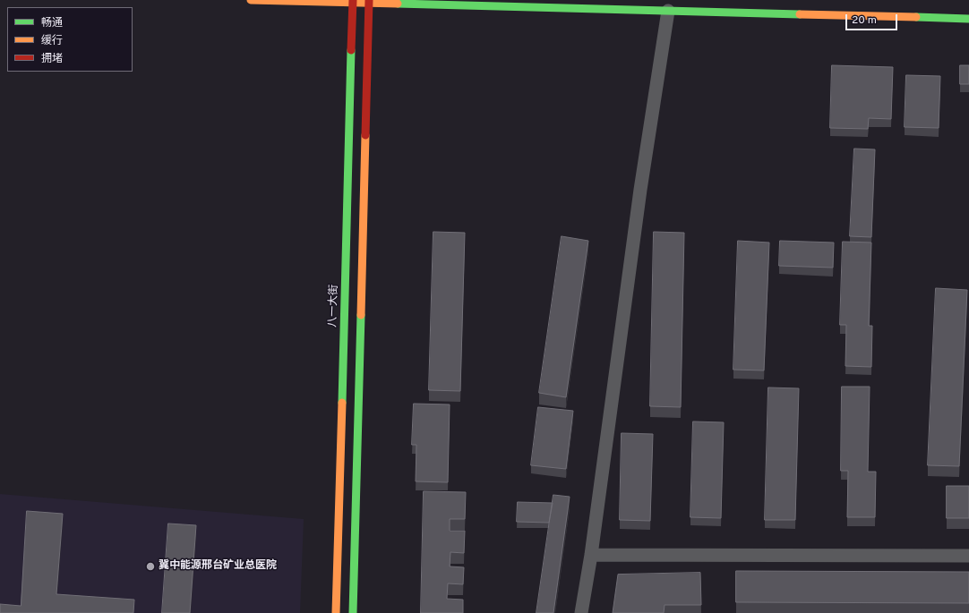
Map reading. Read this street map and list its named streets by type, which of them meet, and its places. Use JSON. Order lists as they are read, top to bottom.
{
  "streets": {
    "street": ["八一大街"]
  },
  "places": ["冀中能源邢台矿业总医院"],
  "legend": ["畅通", "缓行", "拥堵"],
  "scale_bar": "20 m"
}
